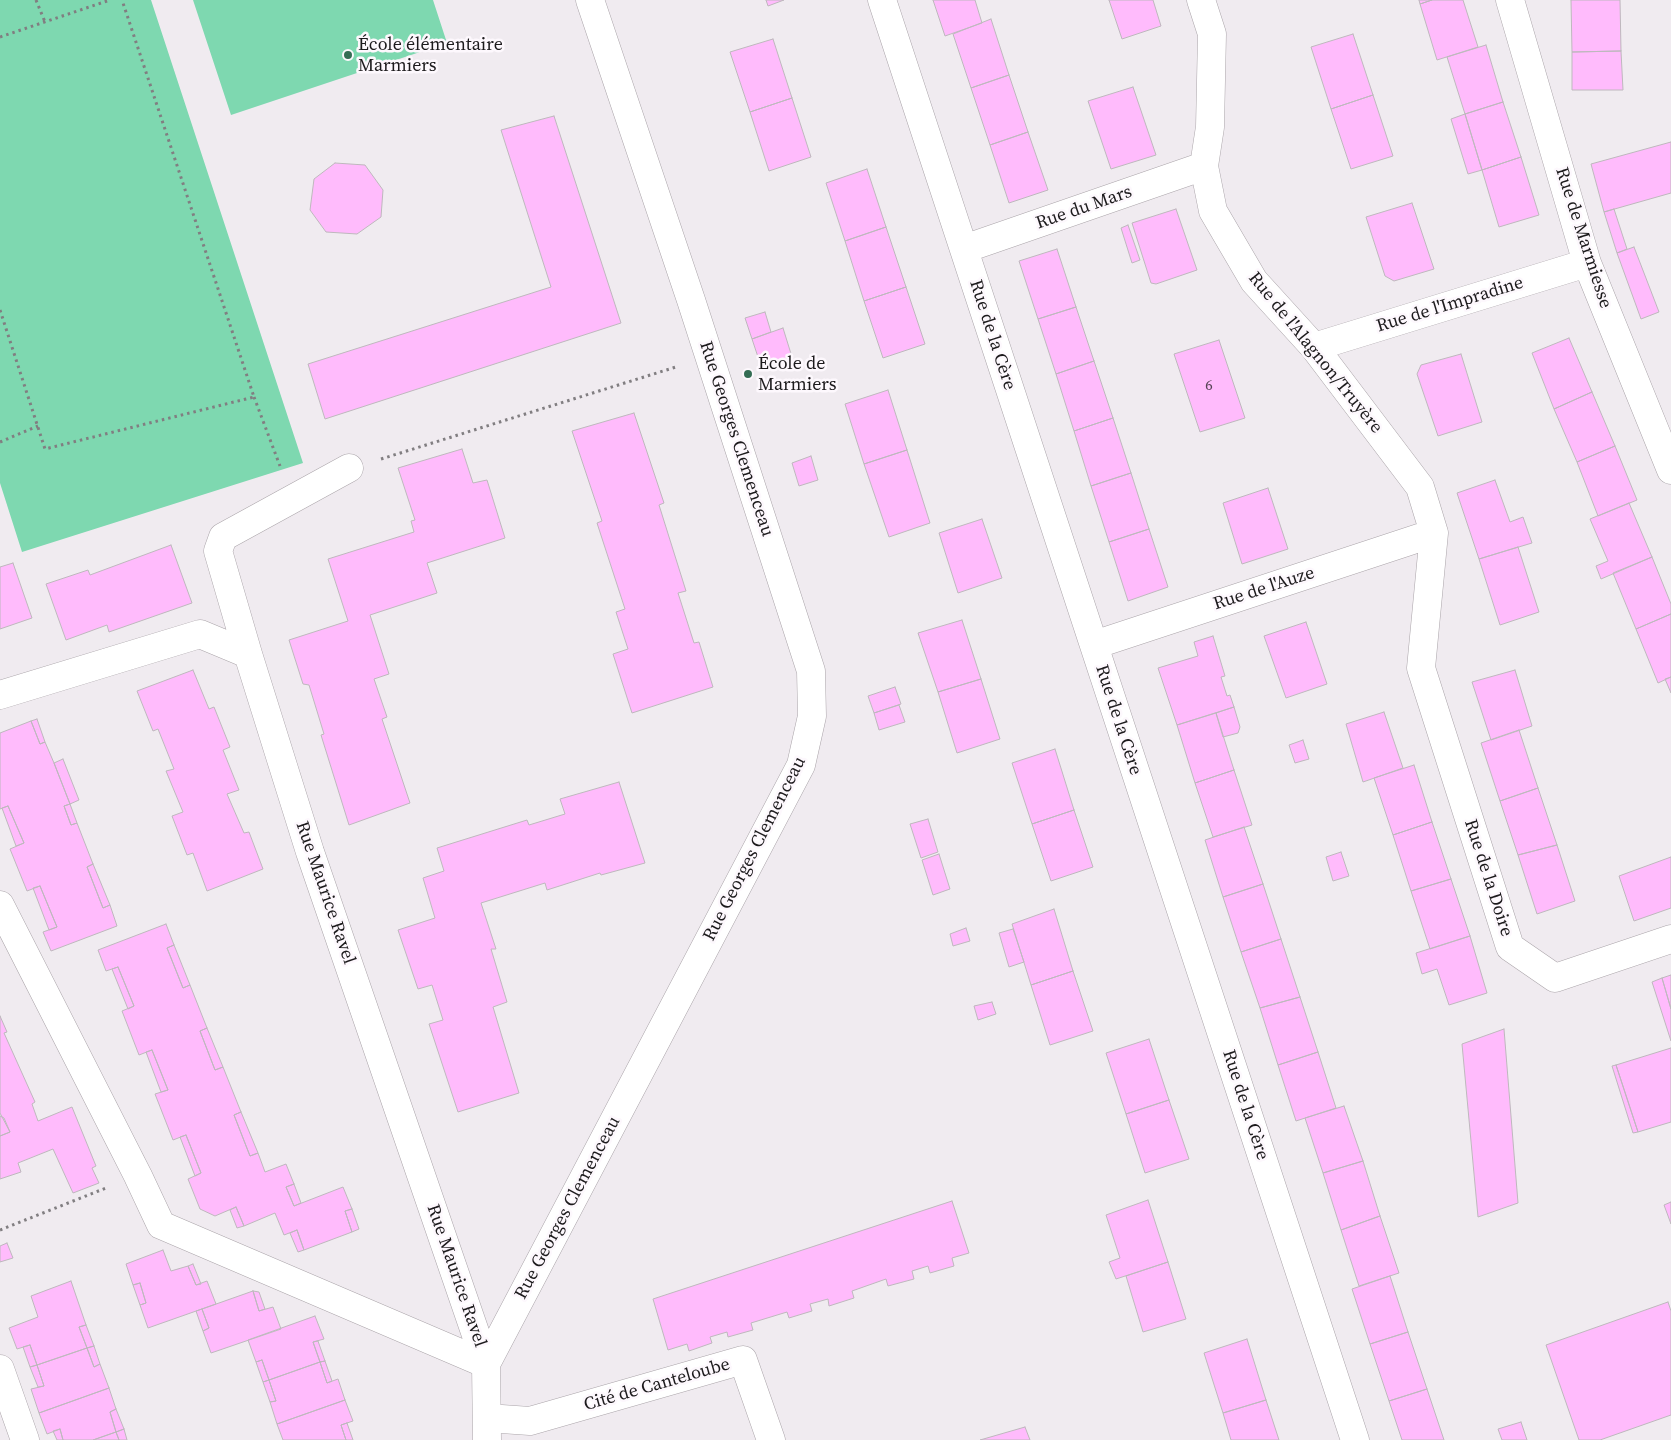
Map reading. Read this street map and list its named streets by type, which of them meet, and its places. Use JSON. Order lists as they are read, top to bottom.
{
  "streets": {
    "street": [
      "Rue du Mars",
      "Rue de Marmiesse",
      "Rue de l'Impradine",
      "Rue de la Cère",
      "Rue de l'Alagnon/Truyère",
      "Rue Georges Clemenceau",
      "Rue de l'Auze",
      "Rue de la Doire",
      "Rue Maurice Ravel",
      "Cité de Canteloube"
    ]
  },
  "crossings": [
    ["Rue du Mars", "Rue de la Cère"],
    ["Rue du Mars", "Rue de l'Alagnon/Truyère"],
    ["Rue de Marmiesse", "Rue de l'Impradine"],
    ["Rue de l'Impradine", "Rue de l'Alagnon/Truyère"],
    ["Rue de la Cère", "Rue de l'Auze"],
    ["Rue de l'Alagnon/Truyère", "Rue de l'Auze"],
    ["Rue de l'Alagnon/Truyère", "Rue de la Doire"],
    ["Rue Georges Clemenceau", "Rue Maurice Ravel"],
    ["Rue Georges Clemenceau", "Cité de Canteloube"]
  ],
  "places": ["École élémentaire Marmiers", "École de Marmiers"],
  "house_numbers": ["6"]
}
